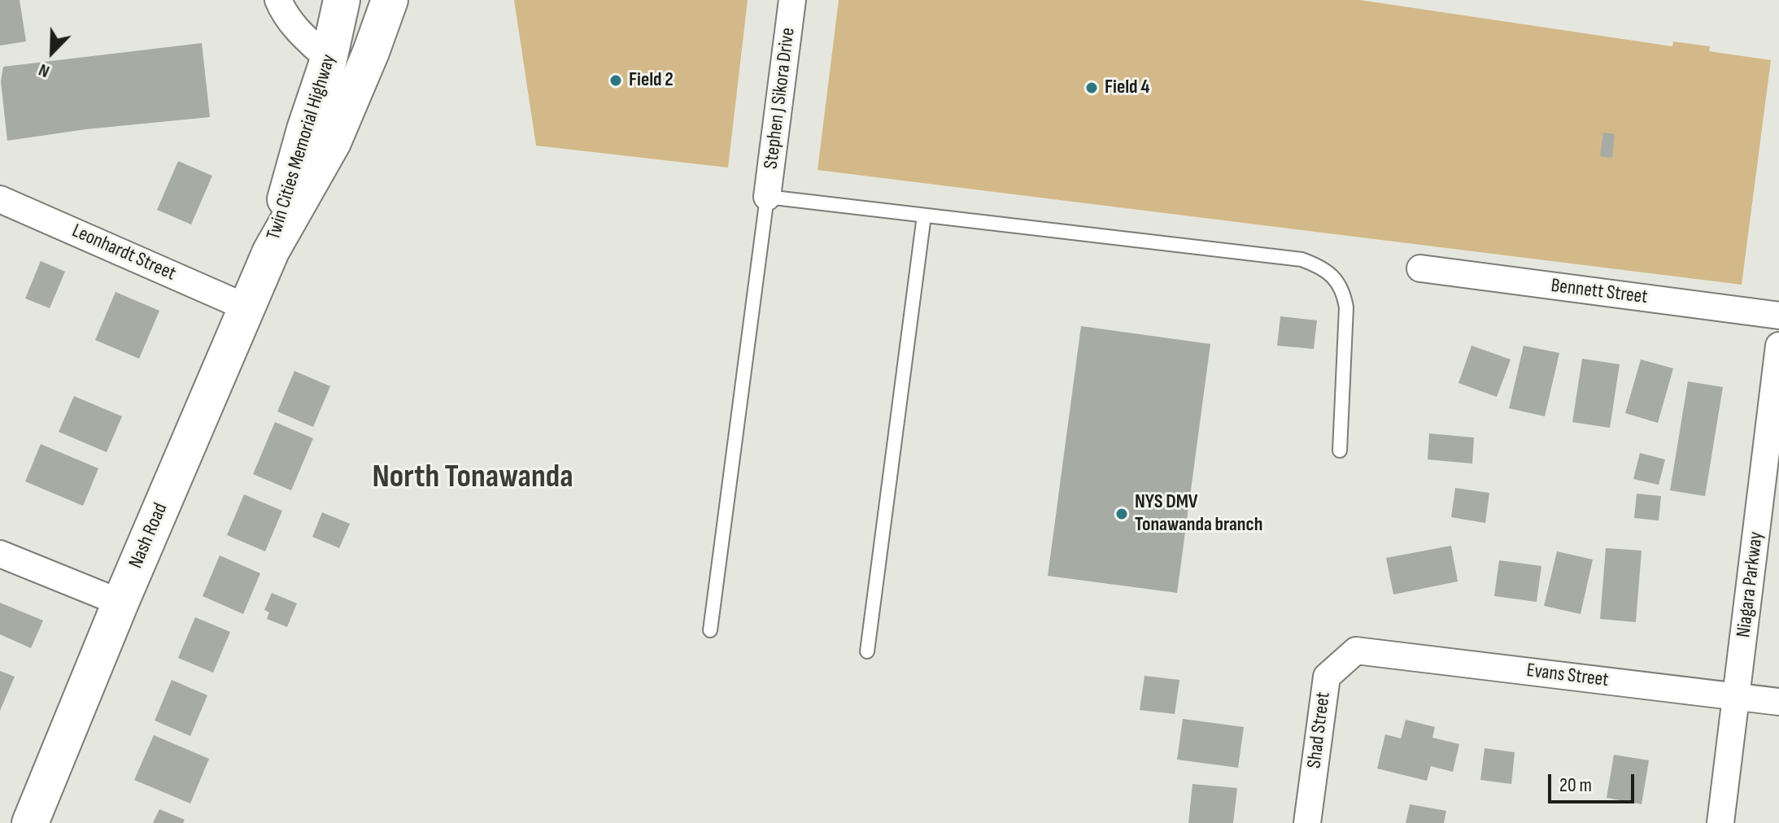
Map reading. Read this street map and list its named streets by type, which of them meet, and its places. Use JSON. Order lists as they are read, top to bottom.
{
  "streets": {
    "main road": ["Twin Cities Memorial Highway", "Nash Road"],
    "street": [
      "Stephen J Sikora Drive",
      "Leonhardt Street",
      "Bennett Street",
      "Niagara Parkway",
      "Evans Street",
      "Shad Street"
    ]
  },
  "crossings": [
    ["Twin Cities Memorial Highway", "Nash Road"],
    ["Leonhardt Street", "Nash Road"],
    ["Niagara Parkway", "Evans Street"],
    ["Evans Street", "Shad Street"]
  ],
  "districts": ["North Tonawanda"],
  "places": ["Field 2", "Field 4", "NYS DMV Tonawanda branch"],
  "scale_bar": "20 m",
  "north": "bottom left"
}
